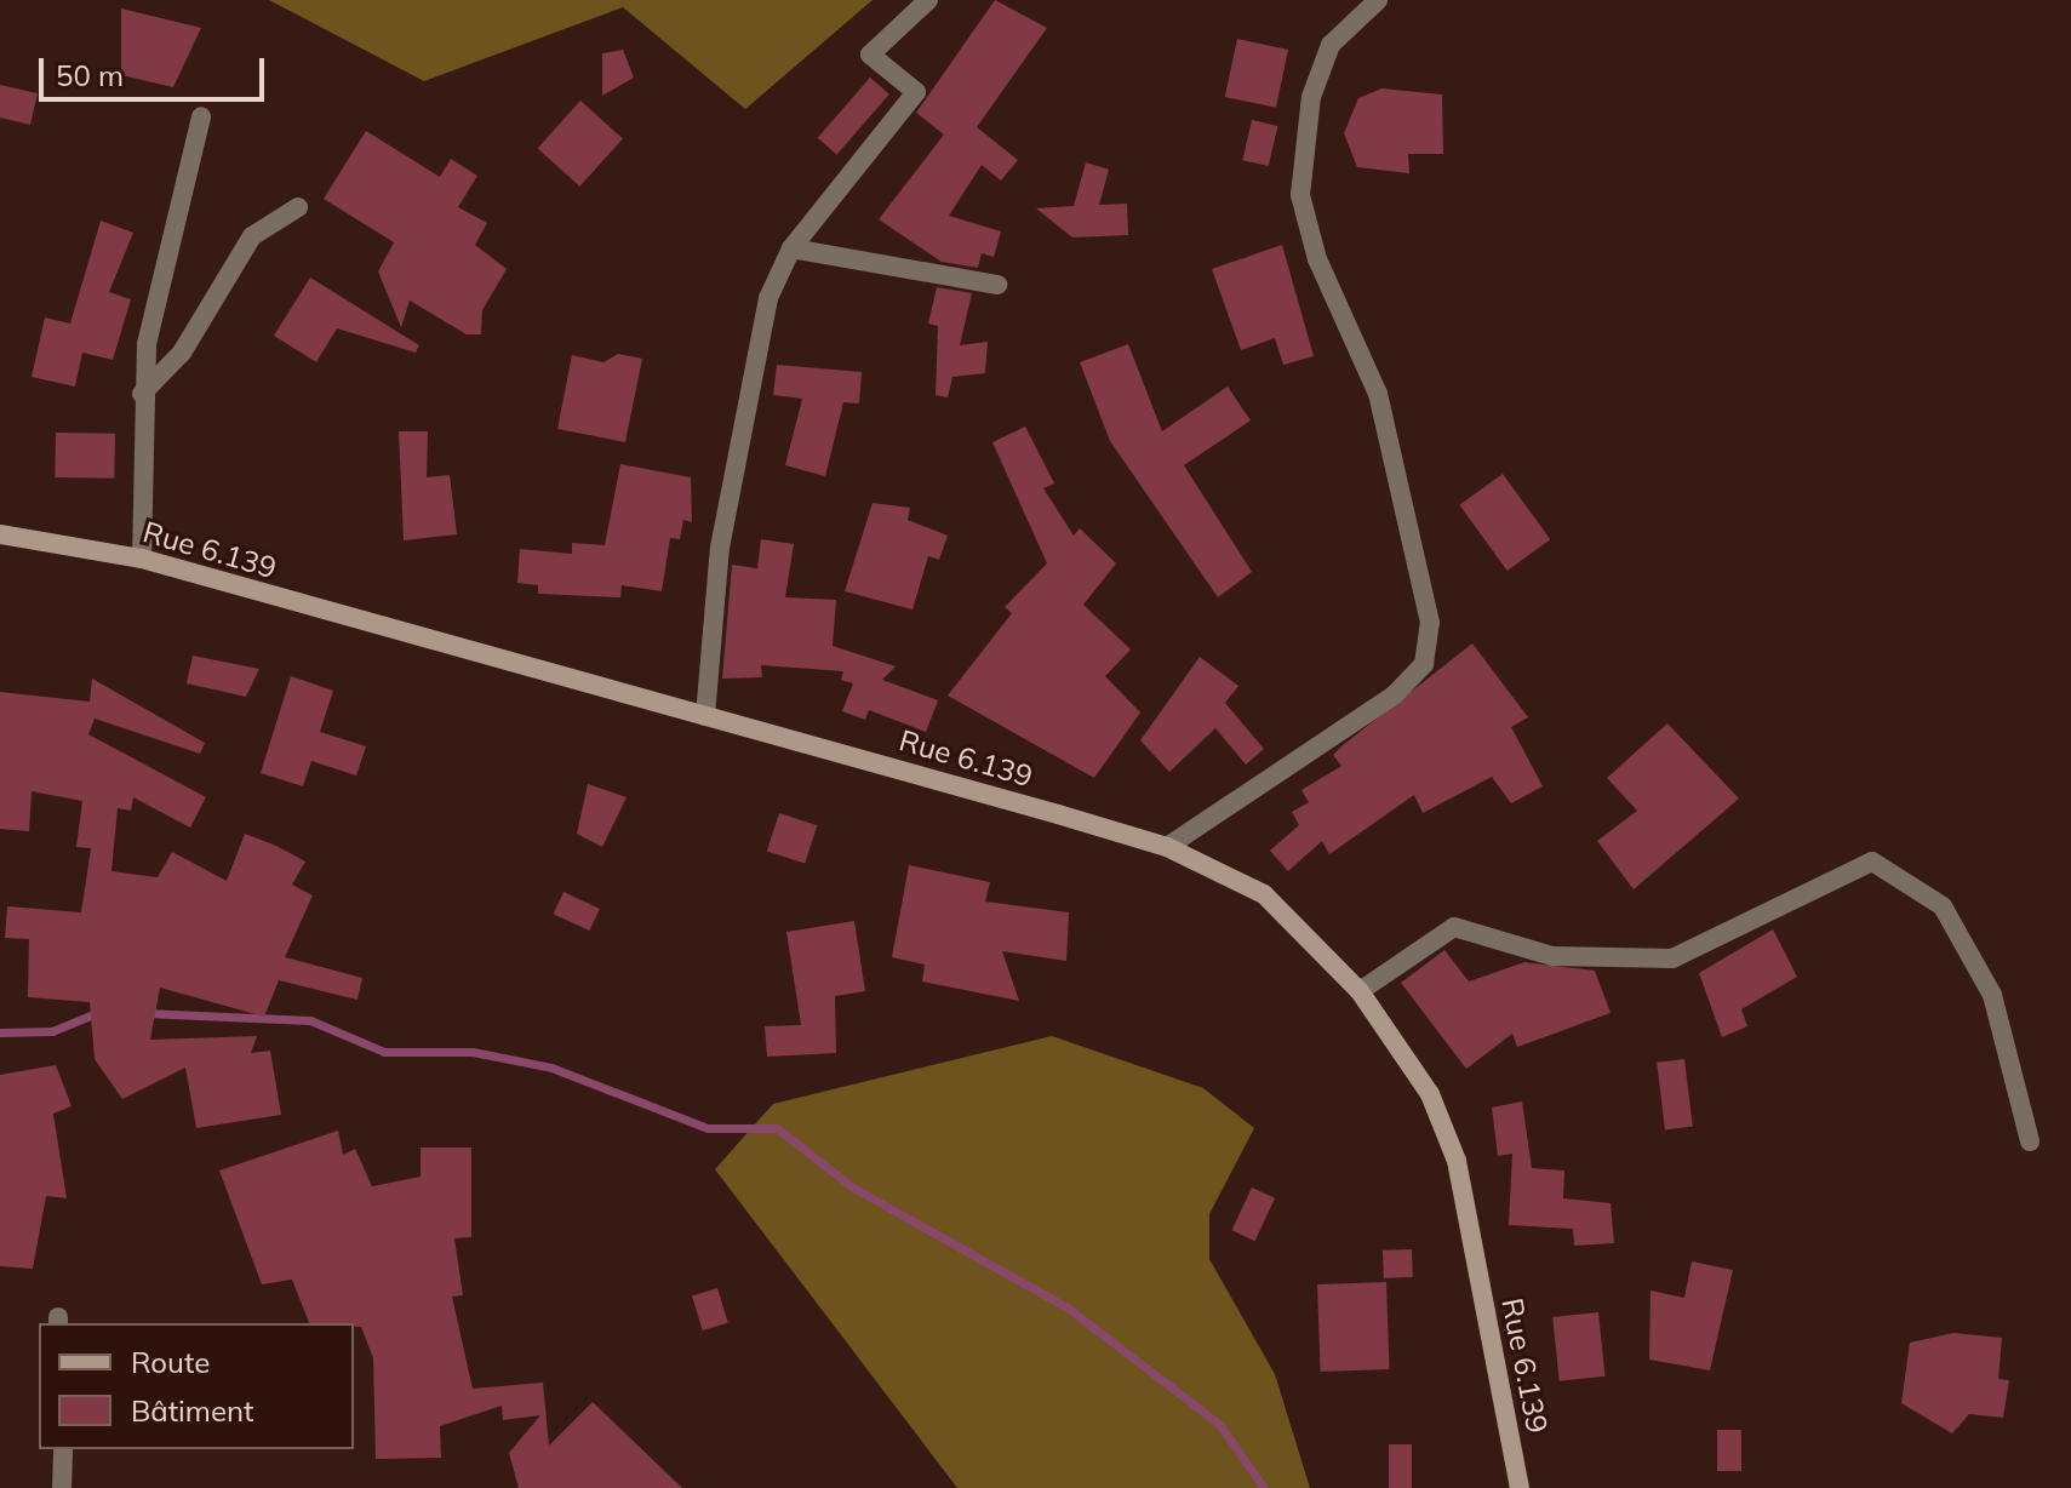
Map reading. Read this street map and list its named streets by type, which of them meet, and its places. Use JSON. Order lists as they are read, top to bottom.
{
  "streets": {
    "street": ["Rue 6.139"]
  },
  "legend": ["Route", "Bâtiment"],
  "scale_bar": "50 m"
}
